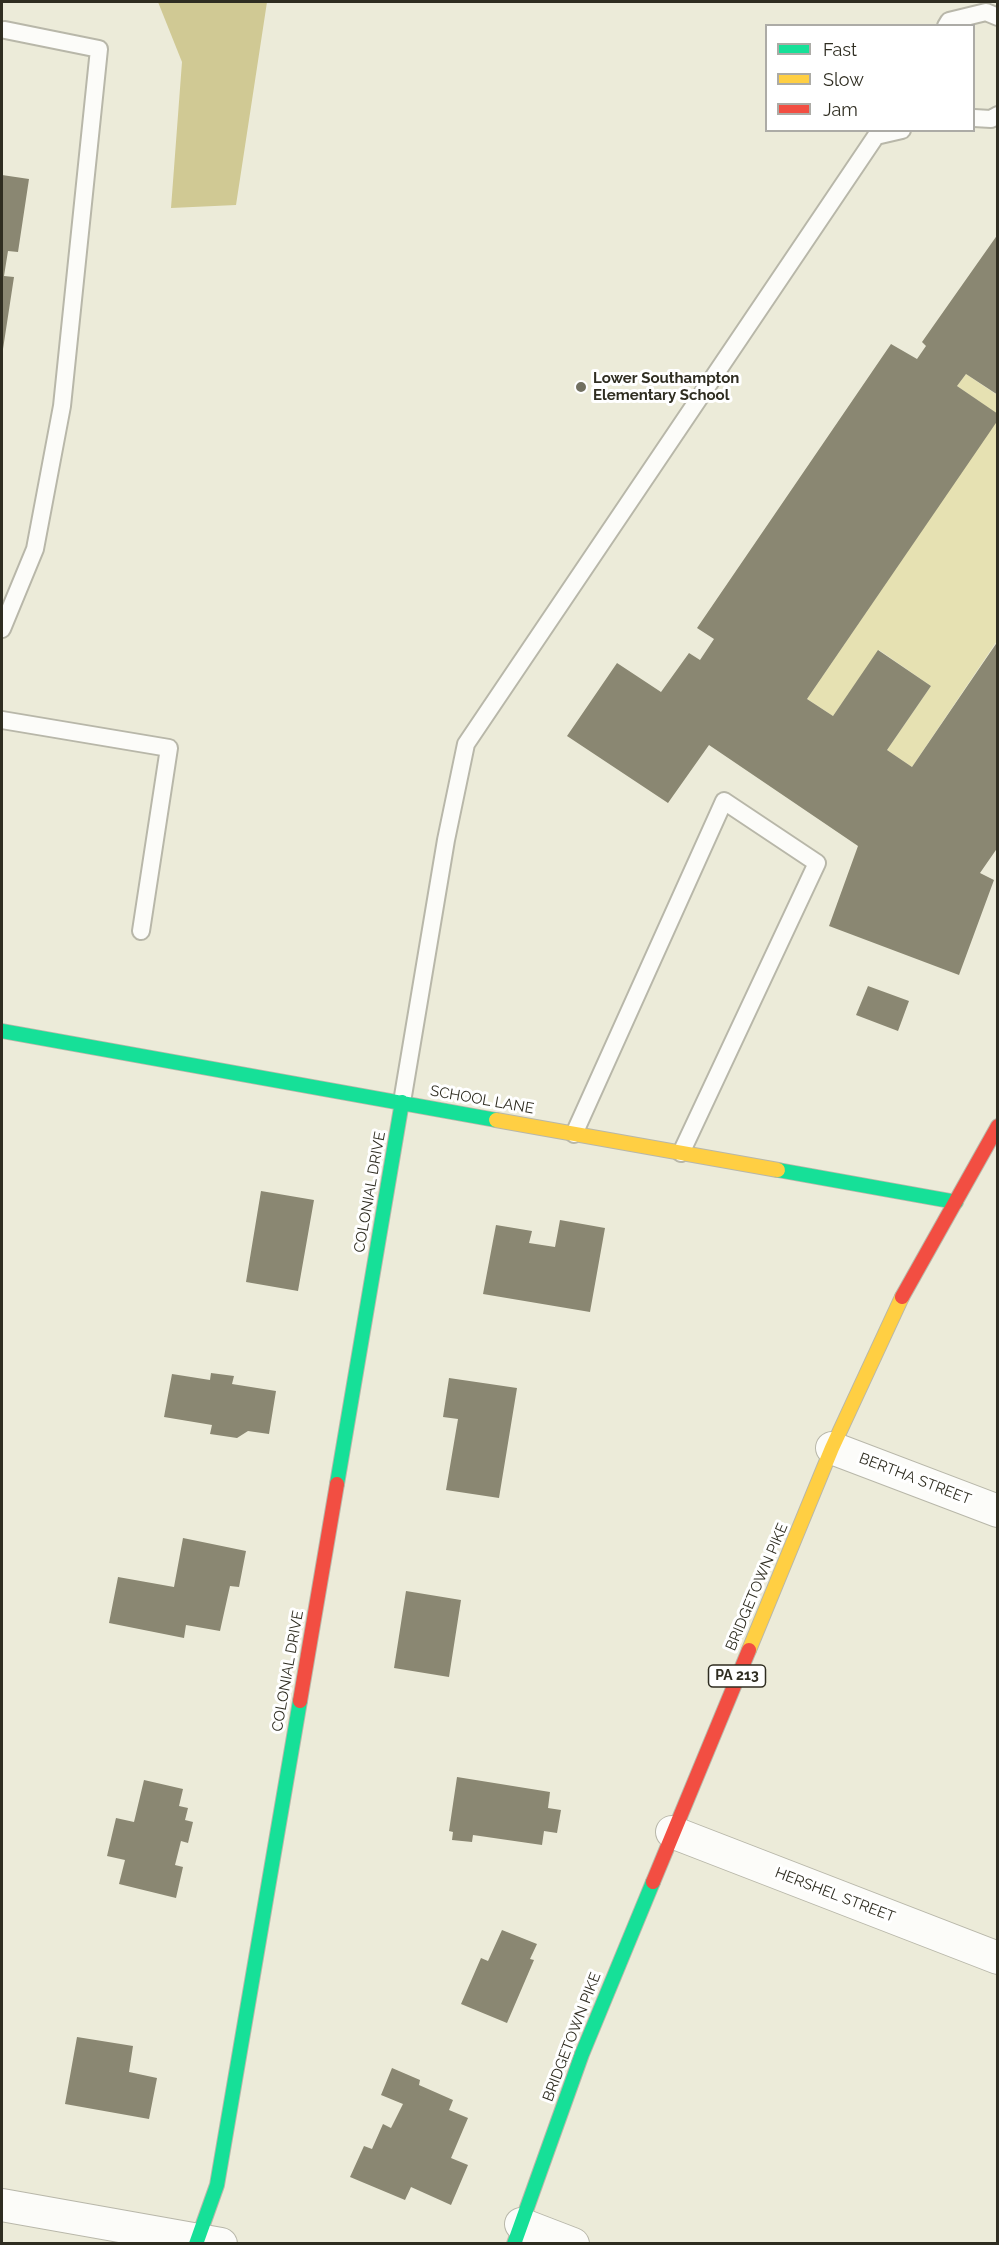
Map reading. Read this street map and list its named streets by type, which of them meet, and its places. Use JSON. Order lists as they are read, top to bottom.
{
  "streets": {
    "street": [
      "SCHOOL LANE",
      "COLONIAL DRIVE",
      "BERTHA STREET",
      "BRIDGETOWN PIKE",
      "PA 213",
      "HERSHEL STREET"
    ]
  },
  "crossings": [
    ["SCHOOL LANE", "COLONIAL DRIVE"],
    ["SCHOOL LANE", "BRIDGETOWN PIKE"],
    ["BERTHA STREET", "BRIDGETOWN PIKE"],
    ["BRIDGETOWN PIKE", "HERSHEL STREET"]
  ],
  "places": ["Lower Southampton Elementary School"],
  "legend": ["Fast", "Slow", "Jam"]
}
